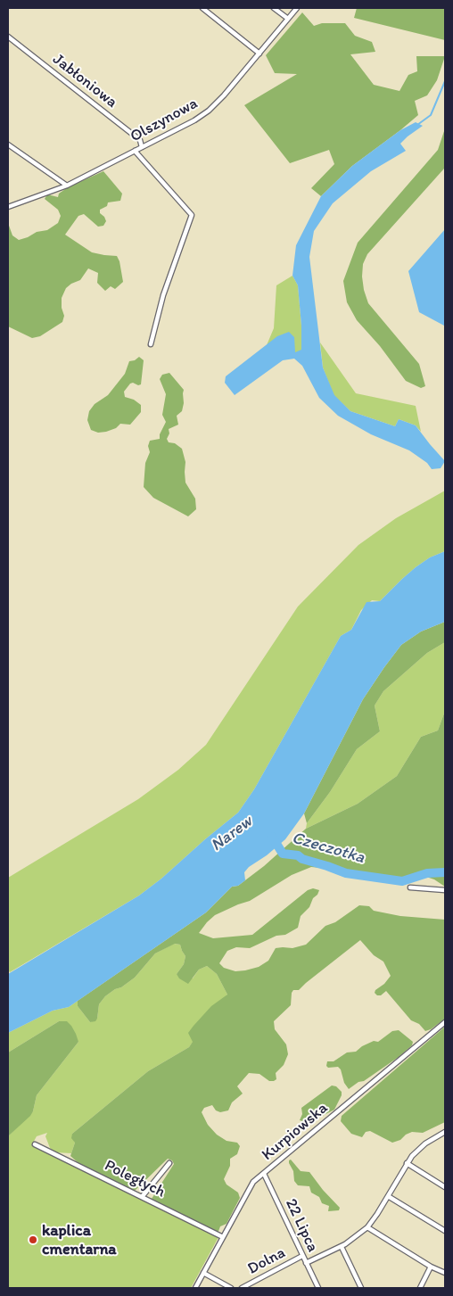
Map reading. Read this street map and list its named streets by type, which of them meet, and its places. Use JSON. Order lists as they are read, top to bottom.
{
  "streets": {
    "street": [
      "Jabłoniowa",
      "Olszynowa",
      "Kurpiowska",
      "Poległych",
      "22 Lipca",
      "Dolna"
    ]
  },
  "crossings": [
    ["Jabłoniowa", "Olszynowa"],
    ["Kurpiowska", "Poległych"],
    ["Kurpiowska", "22 Lipca"],
    ["22 Lipca", "Dolna"]
  ],
  "water": ["Narew", "Czeczotka"],
  "places": ["kaplica cmentarna"]
}
